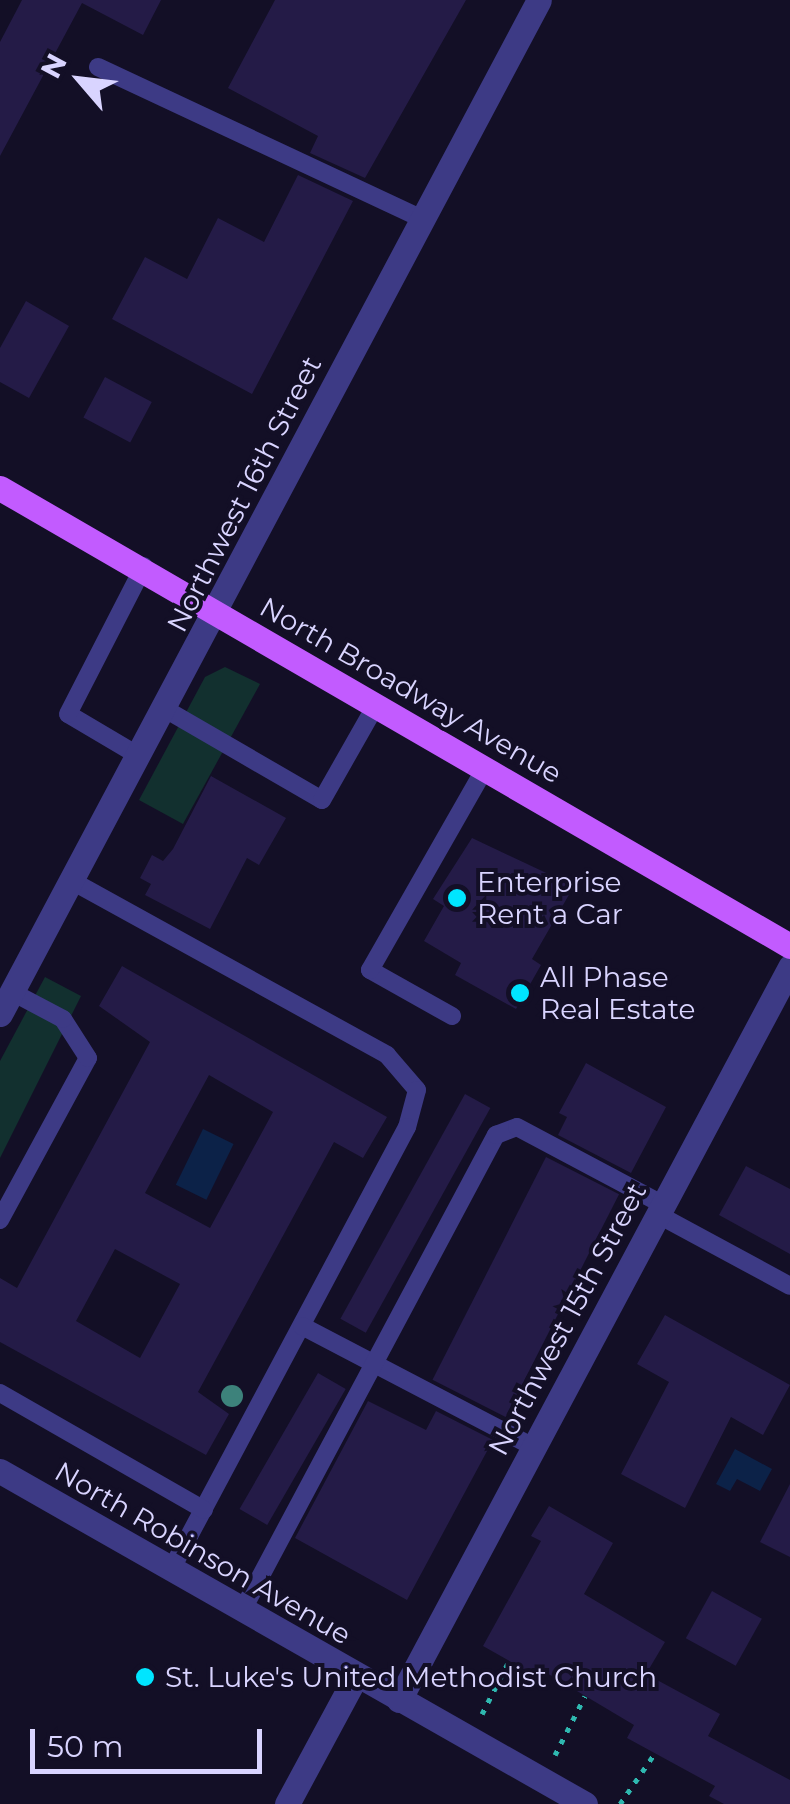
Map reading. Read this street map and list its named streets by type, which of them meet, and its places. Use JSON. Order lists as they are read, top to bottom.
{
  "streets": {
    "main road": ["North Broadway Avenue"],
    "street": ["Northwest 16th Street", "Northwest 15th Street", "North Robinson Avenue"]
  },
  "crossings": [
    ["Northwest 16th Street", "North Broadway Avenue"],
    ["Northwest 15th Street", "North Robinson Avenue"]
  ],
  "places": ["Enterprise Rent a Car", "All Phase Real Estate", "St. Luke's United Methodist Church"],
  "scale_bar": "50 m",
  "north": "top left"
}
